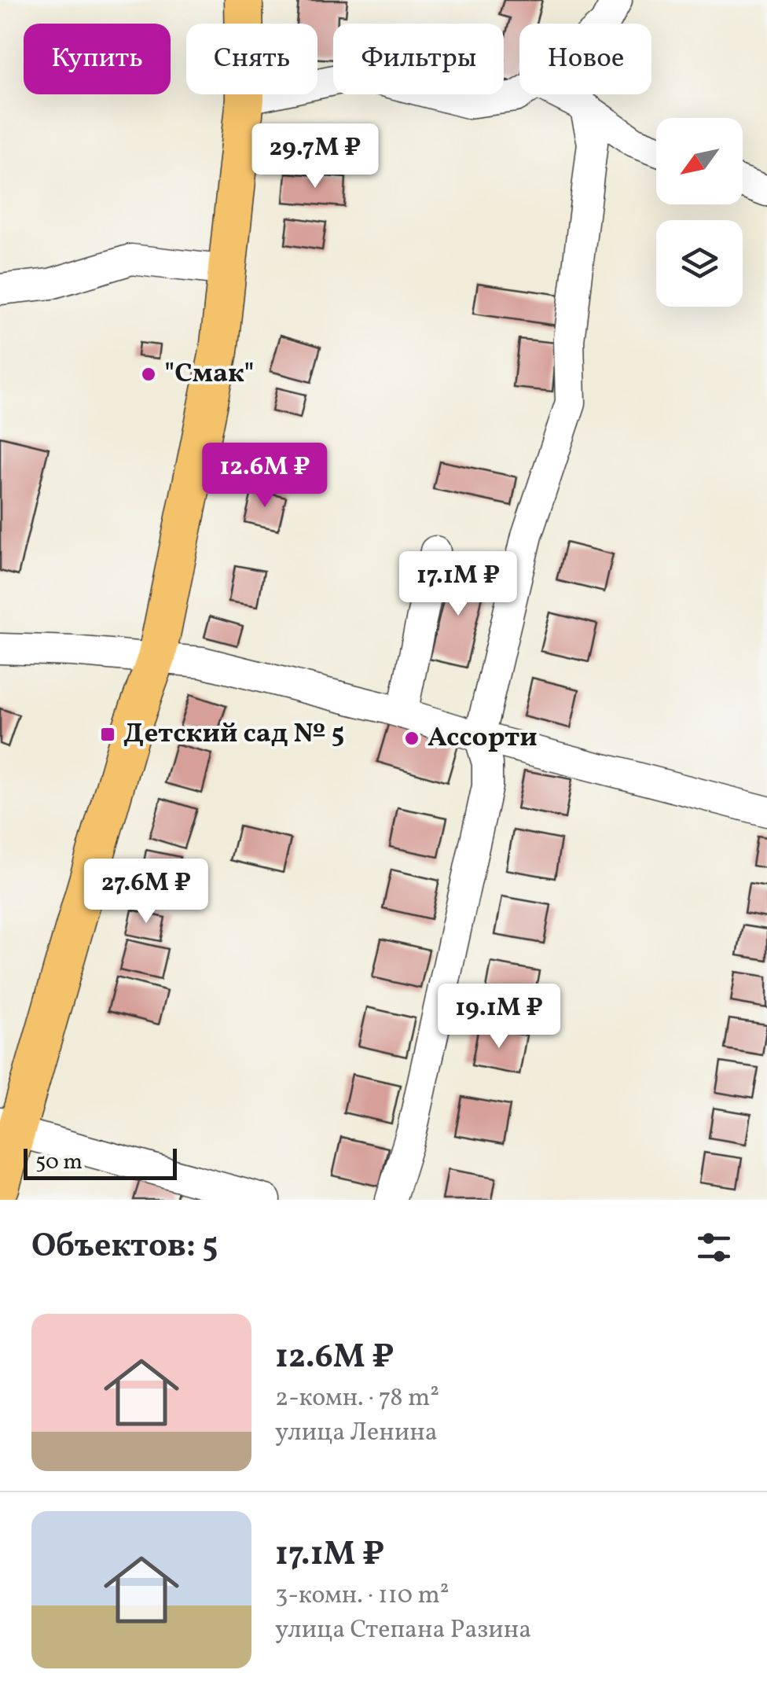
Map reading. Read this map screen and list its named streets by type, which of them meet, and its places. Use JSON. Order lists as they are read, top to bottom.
{
  "places": {
    "other": ["\"Смак\"", "Ассорти"],
    "transit": ["Детский сад № 5"]
  },
  "scale_bar": "50 m",
  "north": "bottom left",
  "page": {
    "chip": [
      "Купить",
      "Снять",
      "Фильтры",
      "Новое"
    ],
    "price": [
      "29.7M ₽",
      "12.6M ₽",
      "17.1M ₽",
      "27.6M ₽",
      "19.1M ₽"
    ],
    "scale": "50 m",
    "heading": "Объектов: 5",
    "list": [
      {
        "name": "12.6M ₽",
        "note": "2-комн. · 78 m² · улица Ленина"
      },
      {
        "name": "17.1M ₽",
        "note": "3-комн. · 110 m² · улица Степана Разина"
      }
    ]
  }
}
